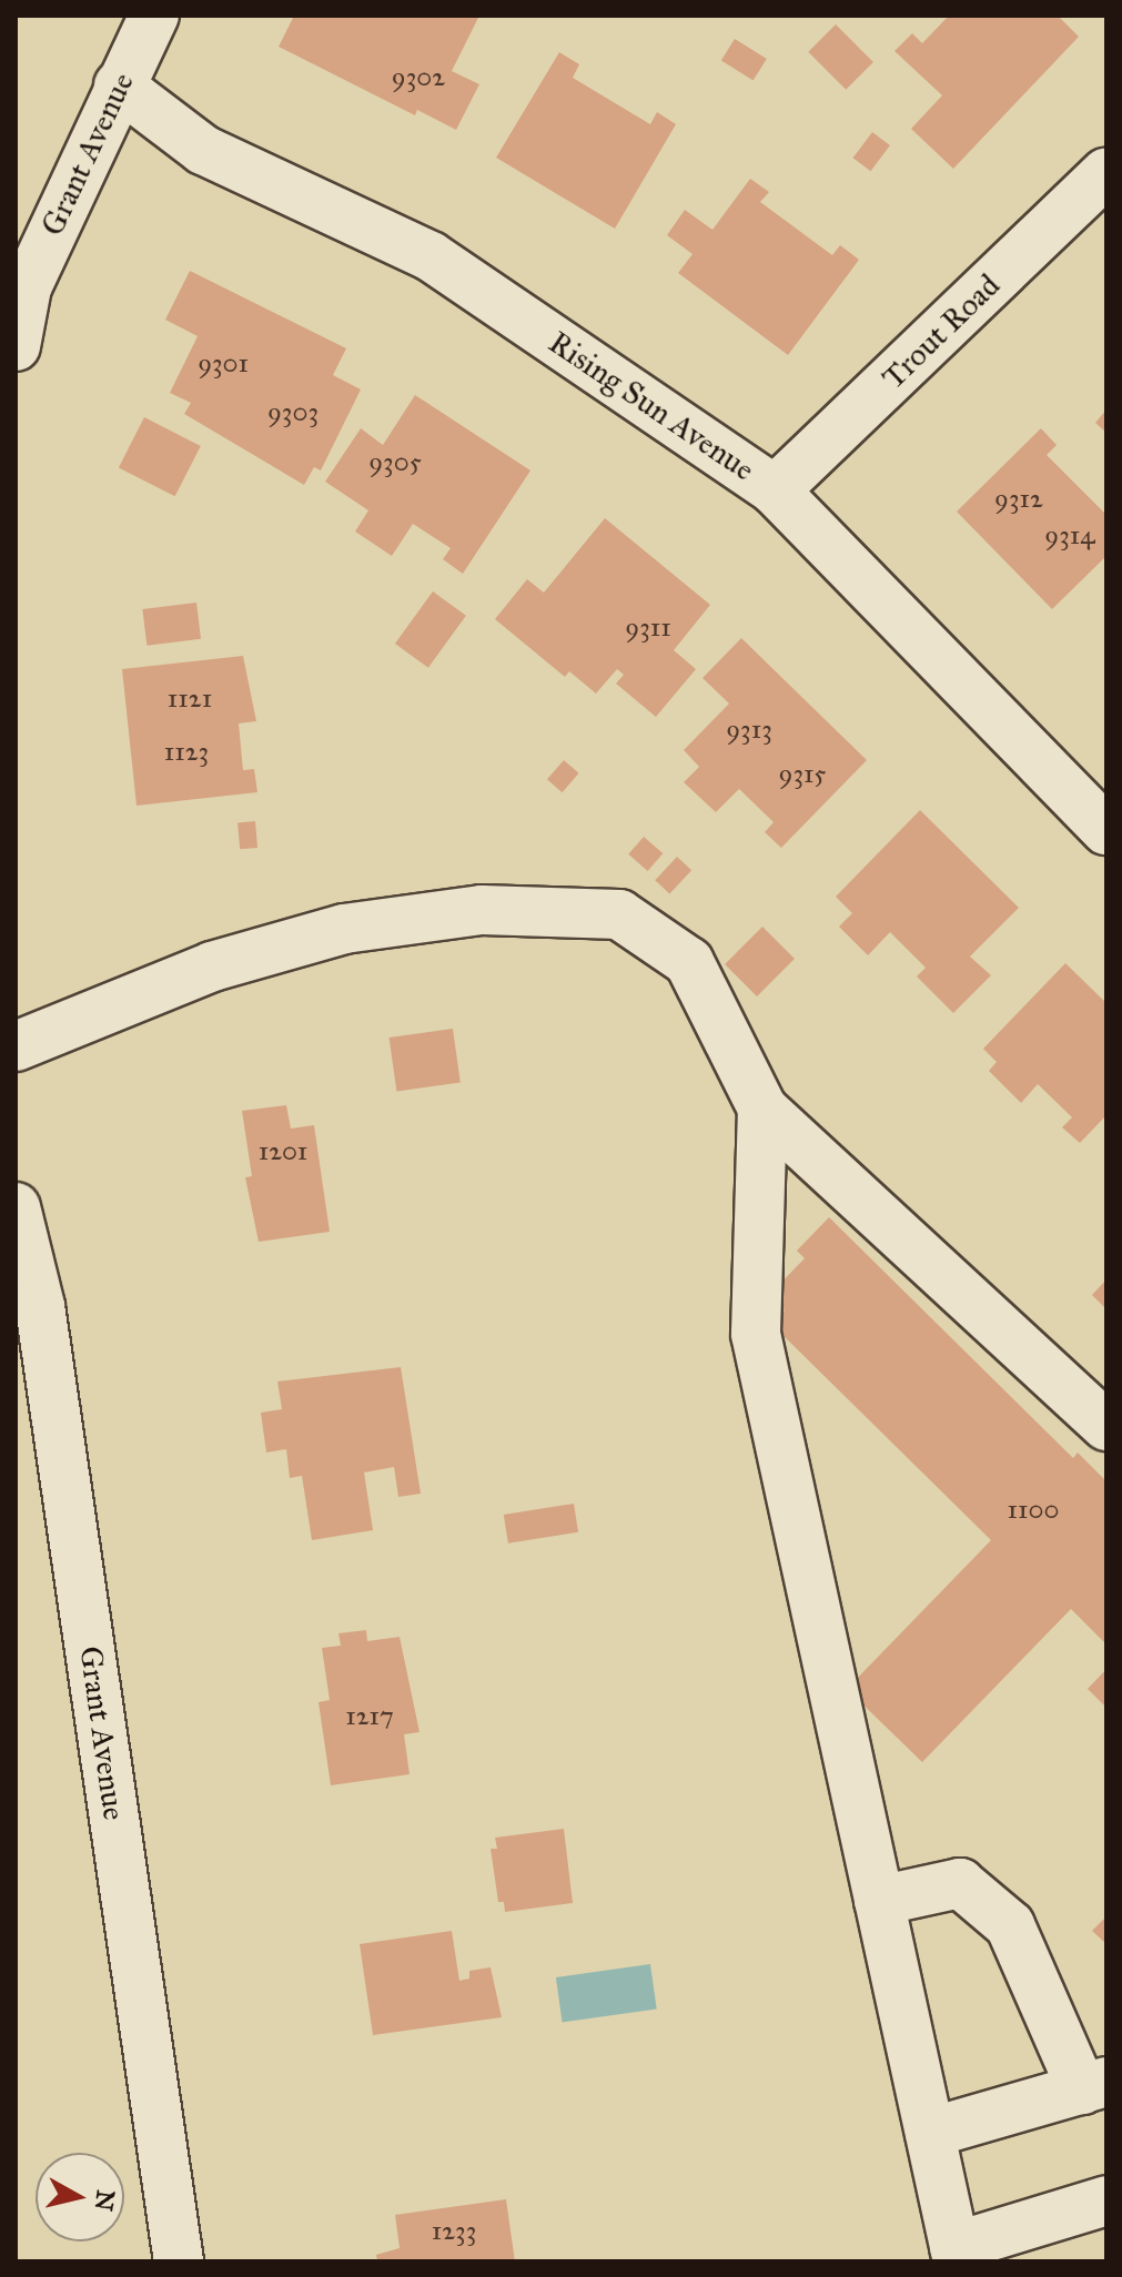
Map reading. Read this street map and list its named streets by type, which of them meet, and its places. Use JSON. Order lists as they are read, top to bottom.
{
  "streets": {
    "street": ["Grant Avenue", "Trout Road", "Rising Sun Avenue"]
  },
  "crossings": [
    ["Grant Avenue", "Rising Sun Avenue"],
    ["Trout Road", "Rising Sun Avenue"]
  ],
  "house_numbers": [
    "9302",
    "9301",
    "9303",
    "9305",
    "9312",
    "9314",
    "9311",
    "1121",
    "9313",
    "1123",
    "9315",
    "1201",
    "1100",
    "1217",
    "1233"
  ],
  "north": "right"
}
